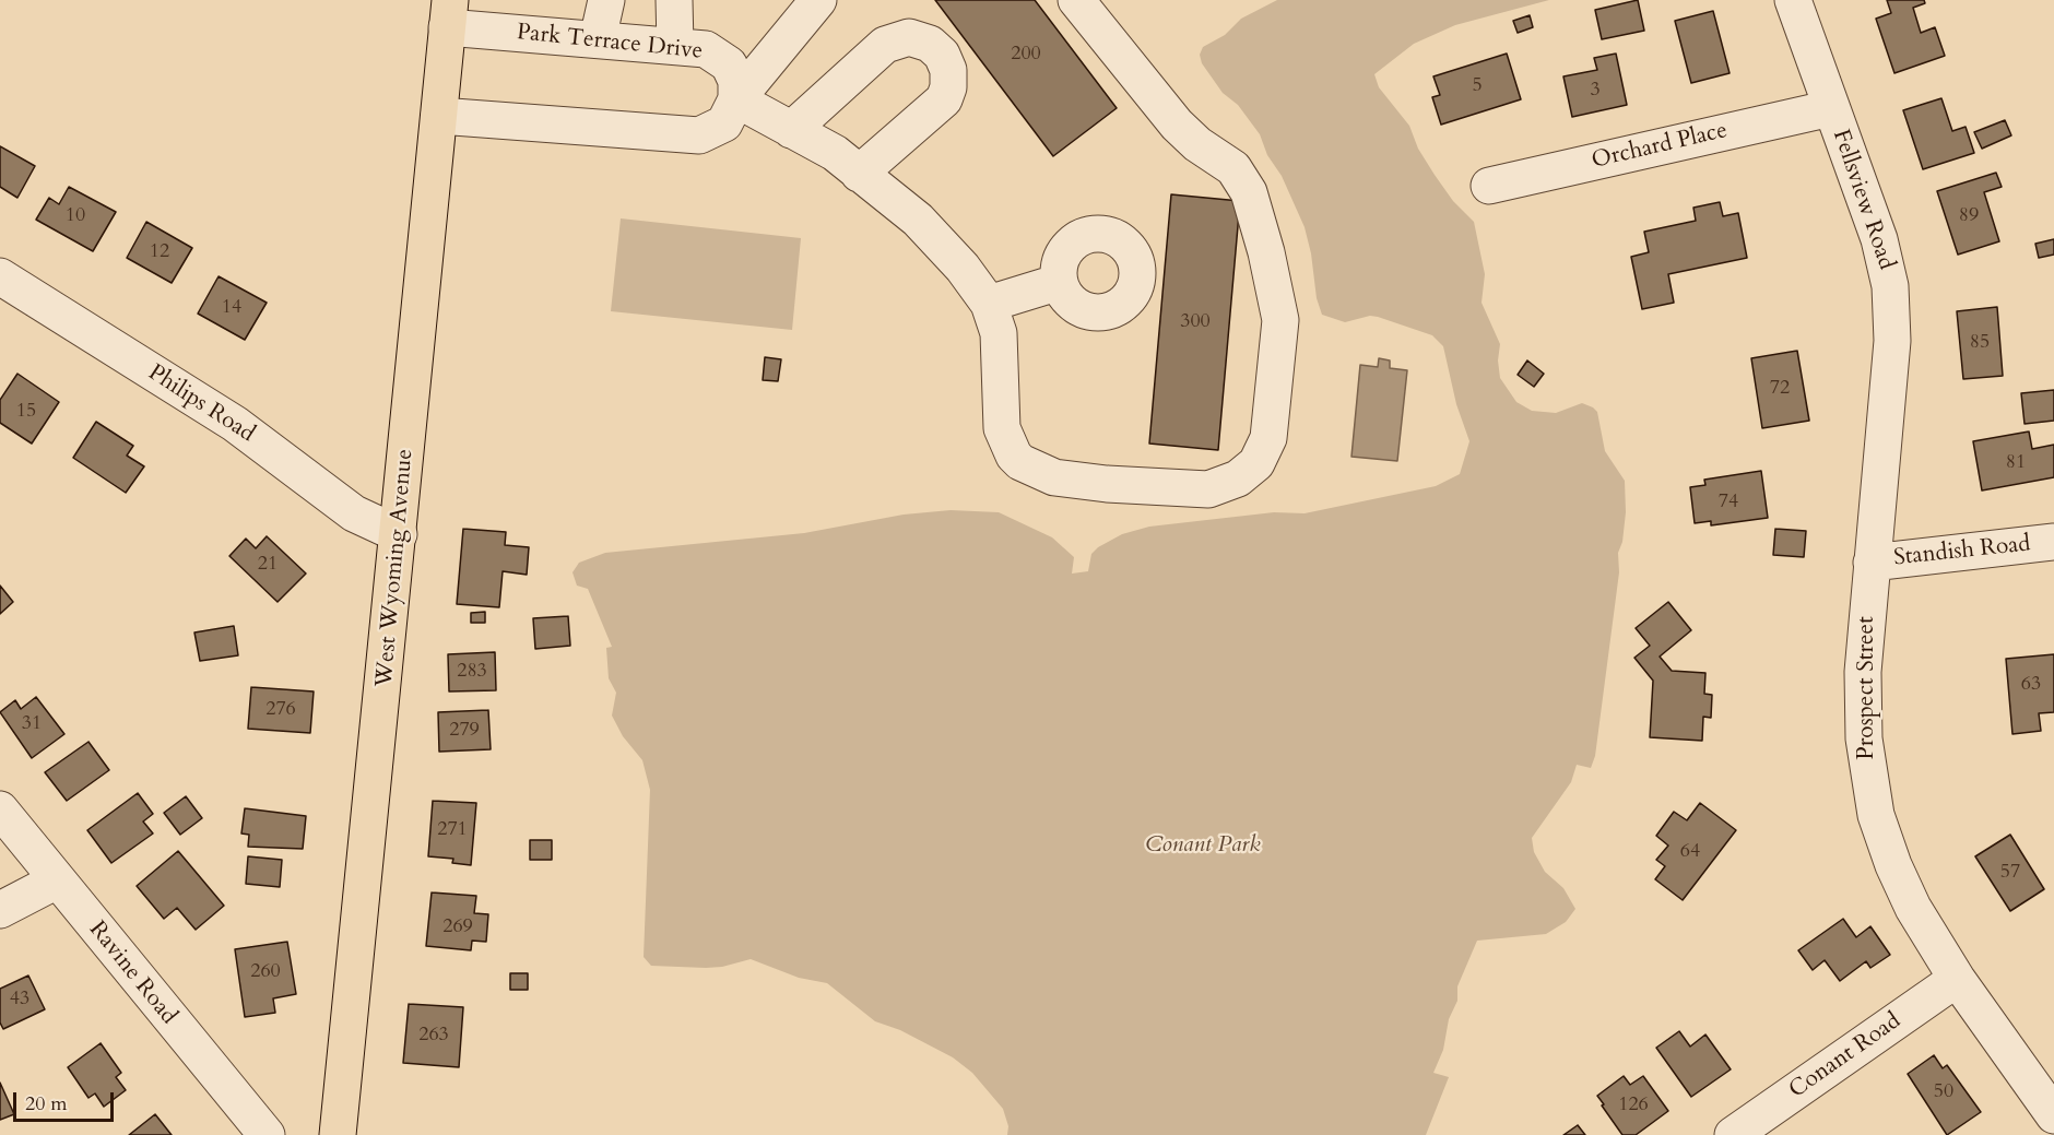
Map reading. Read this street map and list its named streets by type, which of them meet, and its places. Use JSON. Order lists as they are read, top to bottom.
{
  "streets": {
    "main road": ["West Wyoming Avenue"],
    "street": [
      "Park Terrace Drive",
      "Orchard Place",
      "Fellsview Road",
      "Philips Road",
      "Standish Road",
      "Prospect Street",
      "Ravine Road",
      "Conant Road"
    ]
  },
  "crossings": [
    ["Park Terrace Drive", "West Wyoming Avenue"],
    ["Orchard Place", "Fellsview Road"],
    ["Fellsview Road", "Prospect Street"],
    ["Philips Road", "West Wyoming Avenue"],
    ["Standish Road", "Prospect Street"],
    ["Prospect Street", "Conant Road"]
  ],
  "parks": ["Conant Park"],
  "house_numbers": [
    "200",
    "5",
    "3",
    "10",
    "89",
    "12",
    "14",
    "300",
    "85",
    "72",
    "15",
    "81",
    "74",
    "21",
    "283",
    "63",
    "276",
    "31",
    "279",
    "271",
    "64",
    "57",
    "269",
    "260",
    "43",
    "263",
    "50",
    "126"
  ],
  "scale_bar": "20 m"
}
